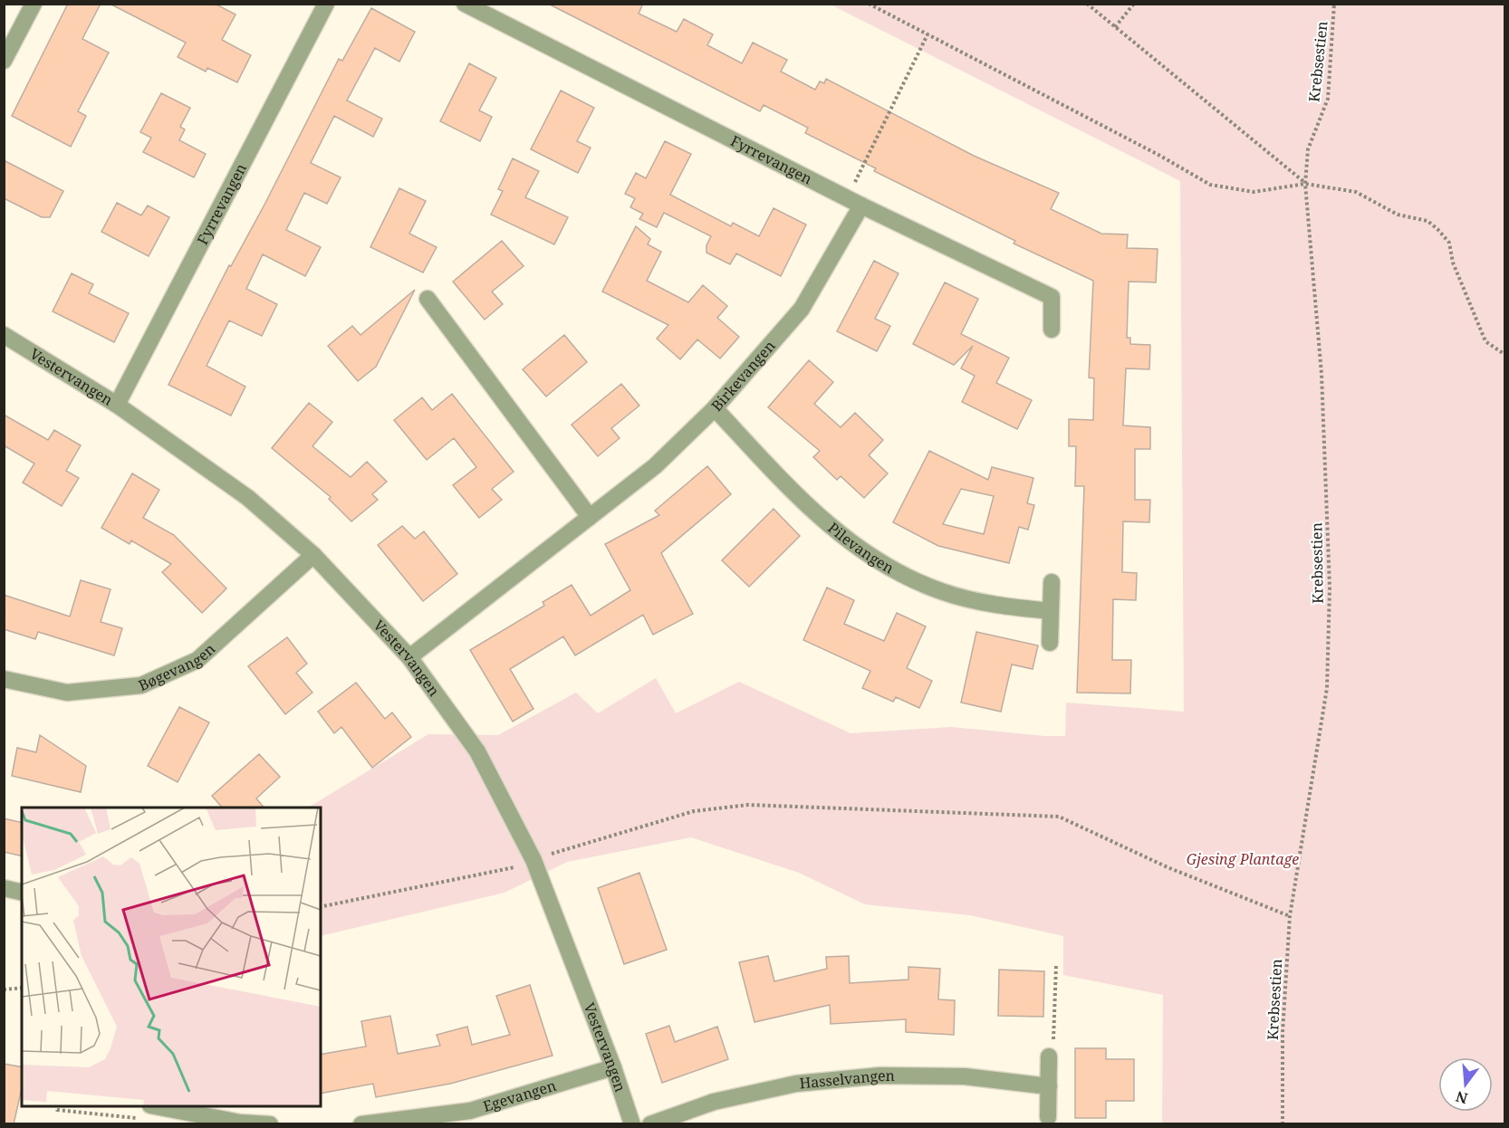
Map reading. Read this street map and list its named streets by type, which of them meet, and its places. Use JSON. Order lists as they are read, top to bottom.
{
  "streets": {
    "street": [
      "Fyrrevangen",
      "Birkevangen",
      "Vestervangen",
      "Pilevangen",
      "Bøgevangen",
      "Hasselvangen",
      "Egevangen"
    ],
    "path": ["Krebsestien"]
  },
  "crossings": [
    ["Fyrrevangen", "Birkevangen"],
    ["Fyrrevangen", "Vestervangen"],
    ["Birkevangen", "Vestervangen"],
    ["Birkevangen", "Pilevangen"],
    ["Vestervangen", "Bøgevangen"],
    ["Vestervangen", "Egevangen"]
  ],
  "parks": ["Gjesing Plantage"],
  "north": "bottom"
}
